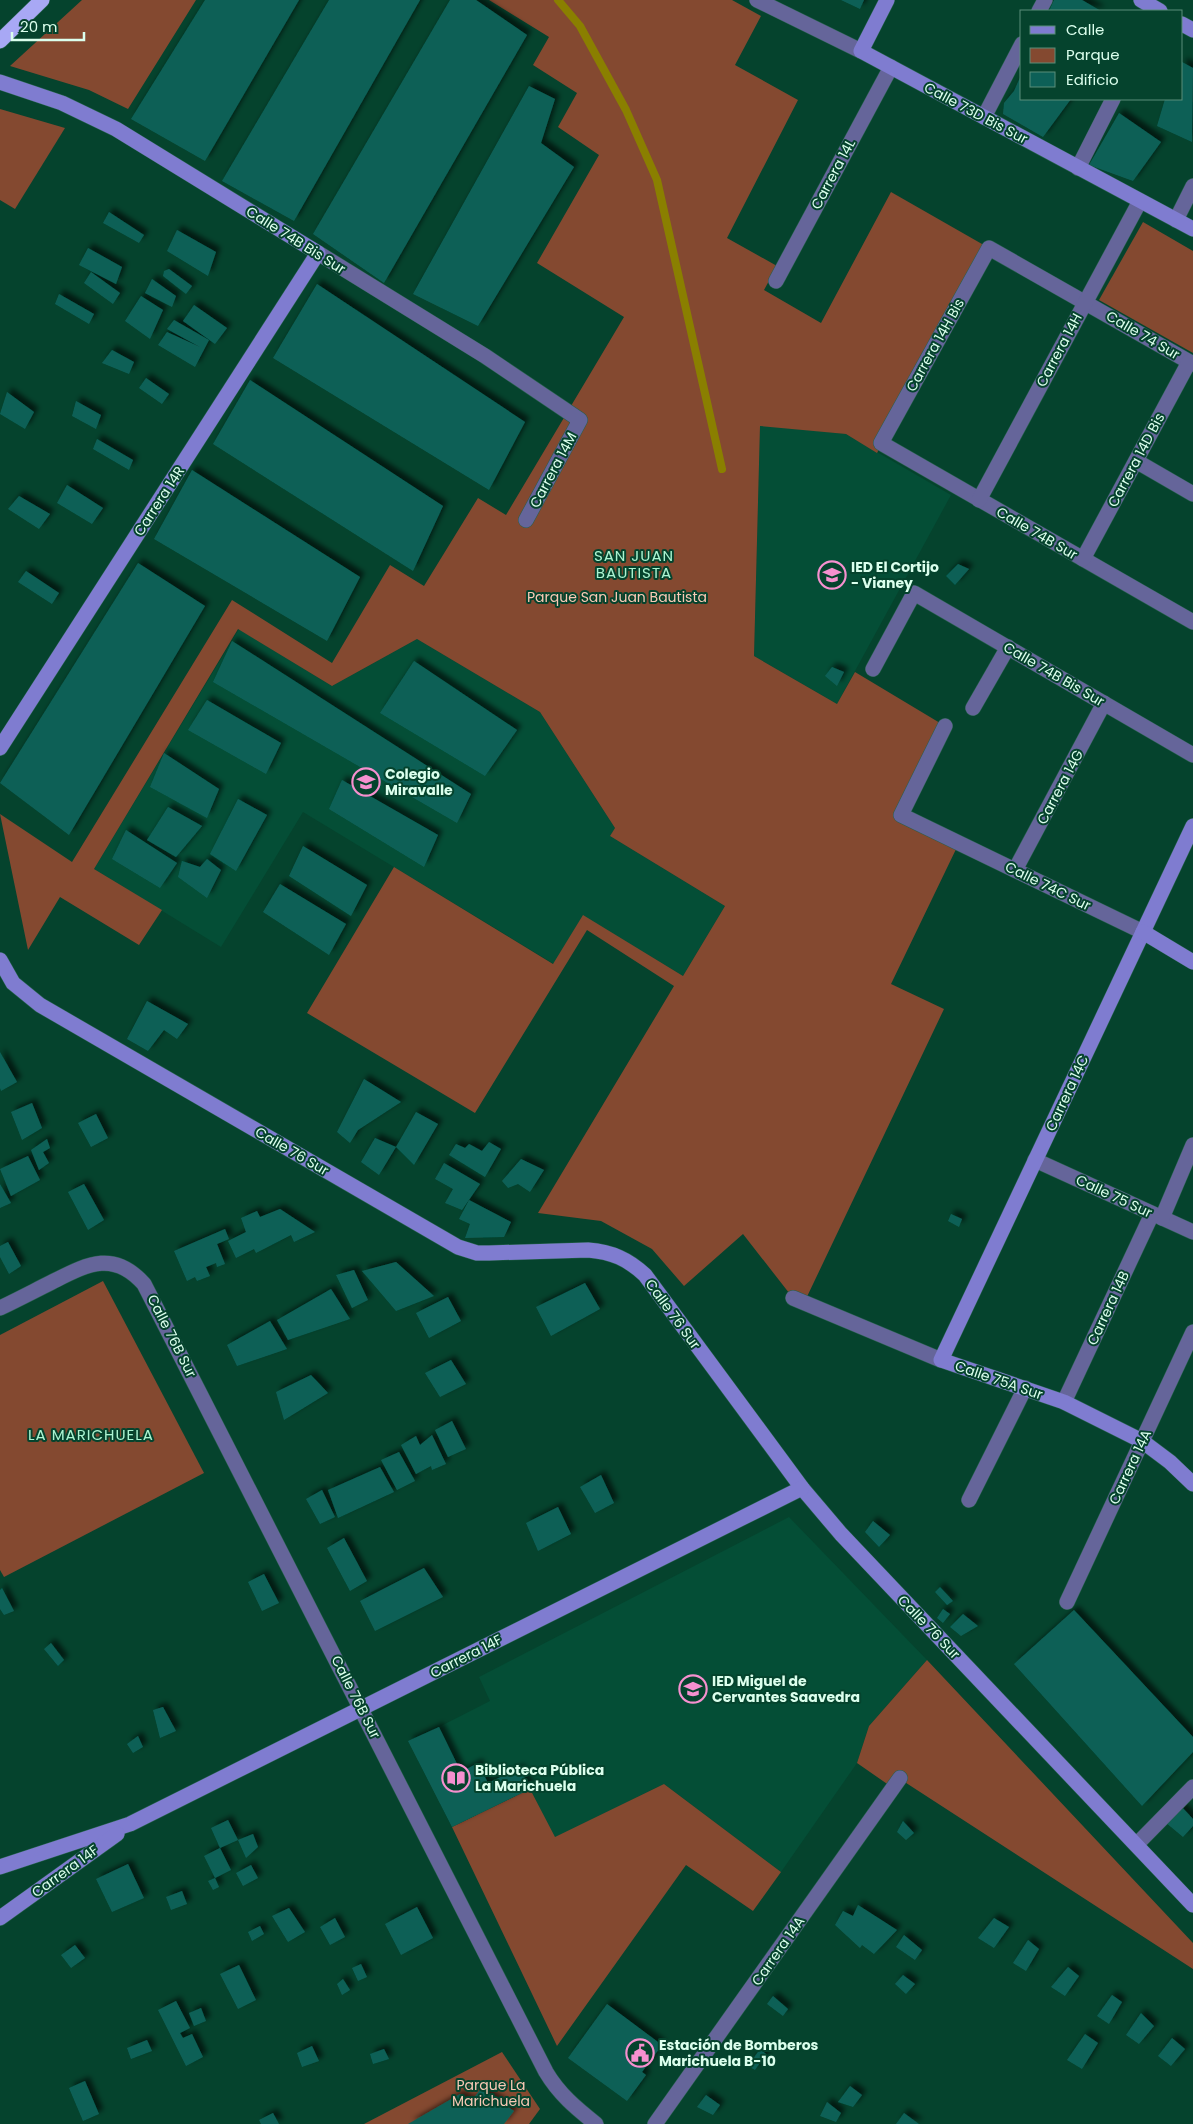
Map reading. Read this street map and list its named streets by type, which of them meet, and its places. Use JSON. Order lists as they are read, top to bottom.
{
  "streets": {
    "street": [
      "Calle 73D Bis Sur",
      "Carrera 14L",
      "Calle 74B Bis Sur",
      "Calle 74 Sur",
      "Carrera 14H Bis",
      "Carrera 14H",
      "Carrera 14D Bis",
      "Carrera 14M",
      "Carrera 14R",
      "Calle 74B Sur",
      "Carrera 14G",
      "Calle 74C Sur",
      "Carrera 14C",
      "Calle 76 Sur",
      "Calle 75 Sur",
      "Carrera 14B",
      "Calle 76B Sur",
      "Calle 75A Sur",
      "Carrera 14A",
      "Carrera 14F"
    ]
  },
  "crossings": [
    ["Calle 73D Bis Sur", "Carrera 14L"],
    ["Calle 73D Bis Sur", "Carrera 14H"],
    ["Calle 74B Bis Sur", "Carrera 14M"],
    ["Calle 74B Bis Sur", "Carrera 14R"],
    ["Calle 74B Bis Sur", "Carrera 14G"],
    ["Calle 74 Sur", "Carrera 14H Bis"],
    ["Calle 74 Sur", "Carrera 14H"],
    ["Calle 74 Sur", "Carrera 14D Bis"],
    ["Carrera 14H Bis", "Calle 74B Sur"],
    ["Carrera 14H", "Calle 74B Sur"],
    ["Carrera 14D Bis", "Calle 74B Sur"],
    ["Carrera 14G", "Calle 74C Sur"],
    ["Calle 74C Sur", "Carrera 14C"],
    ["Carrera 14C", "Calle 75 Sur"],
    ["Carrera 14C", "Calle 75A Sur"],
    ["Calle 76 Sur", "Carrera 14F"],
    ["Calle 75 Sur", "Carrera 14B"],
    ["Carrera 14B", "Calle 75A Sur"],
    ["Calle 76B Sur", "Carrera 14F"],
    ["Calle 75A Sur", "Carrera 14A"]
  ],
  "districts": ["SAN JUAN BAUTISTA", "LA MARICHUELA"],
  "parks": ["Parque San Juan Bautista", "Parque La Marichuela"],
  "places": {
    "school or university": ["IED El Cortijo - Vianey", "Colegio Miravalle", "IED Miguel de Cervantes Saavedra"],
    "library": ["Biblioteca Pública La Marichuela"],
    "public building": ["Estación de Bomberos Marichuela B-10"]
  },
  "legend": ["Calle", "Parque", "Edificio"],
  "scale_bar": "20 m"
}
